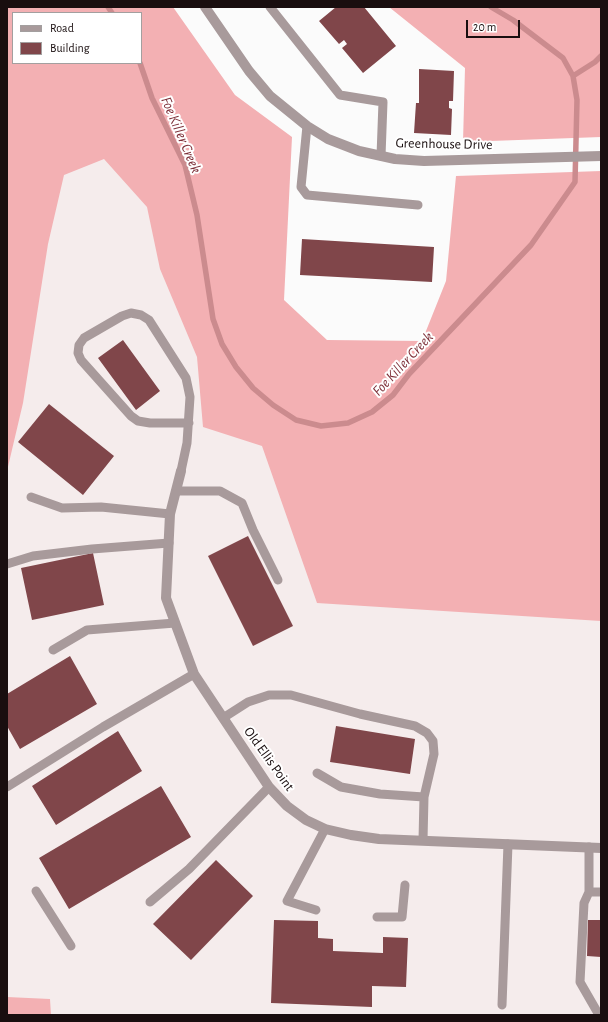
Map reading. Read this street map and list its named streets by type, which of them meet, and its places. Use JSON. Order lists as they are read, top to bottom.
{
  "streets": {
    "street": ["Greenhouse Drive", "Old Ellis Point"]
  },
  "water": ["Foe Killer Creek"],
  "legend": ["Road", "Building"],
  "scale_bar": "20 m"
}
